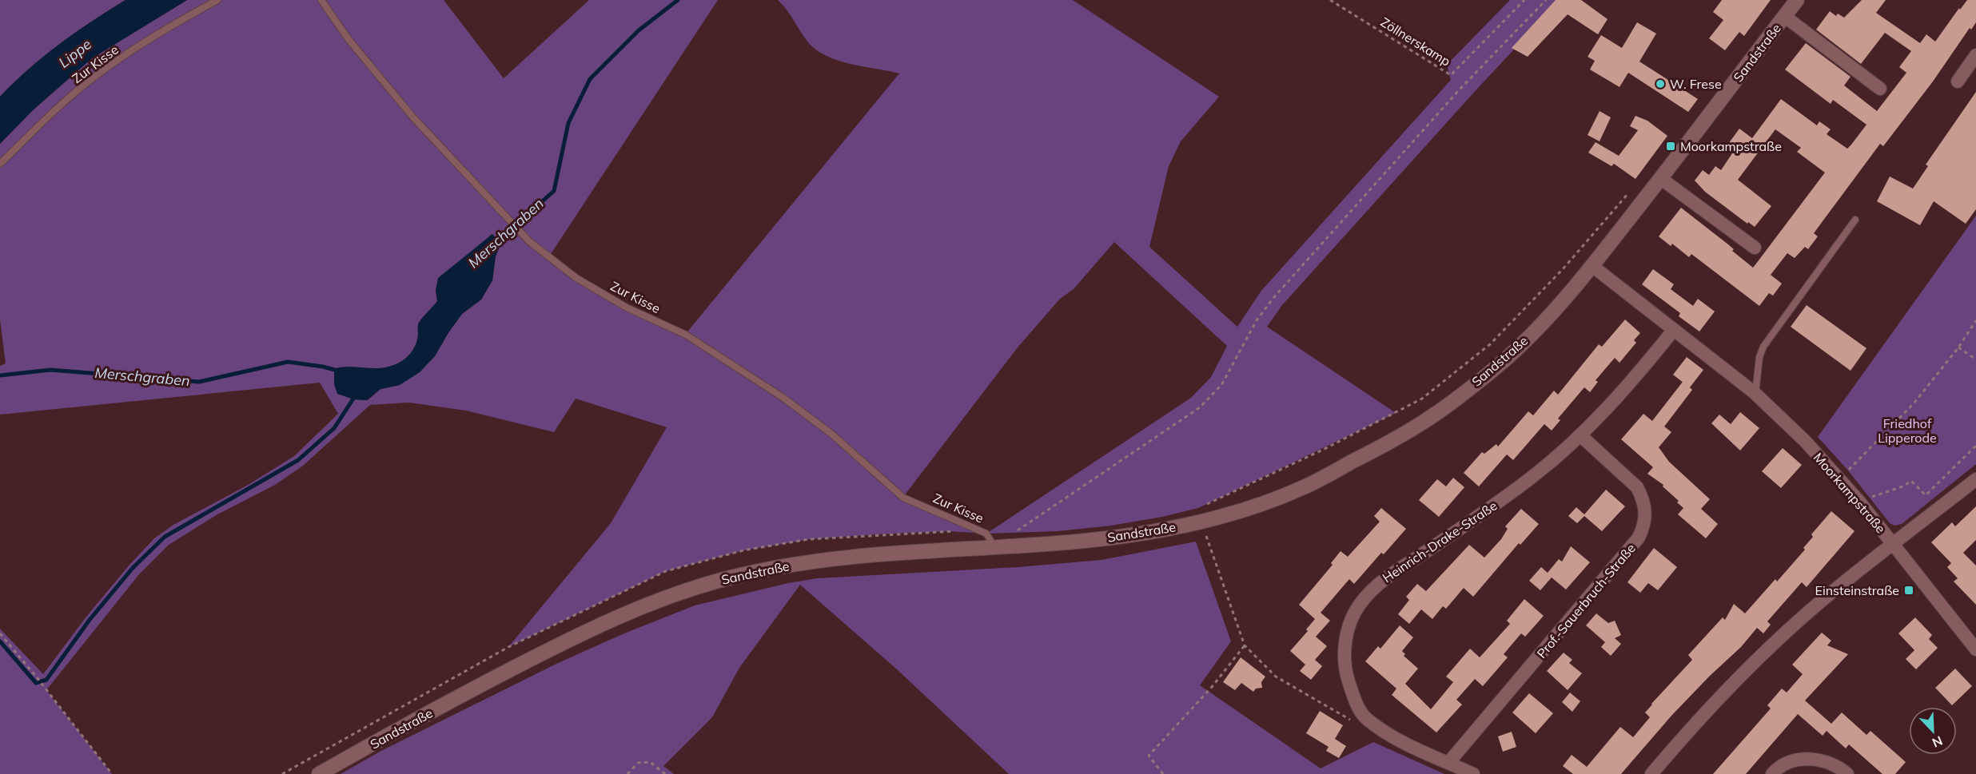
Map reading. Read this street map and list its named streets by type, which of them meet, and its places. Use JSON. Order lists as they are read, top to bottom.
{
  "streets": {
    "main road": ["Sandstraße"],
    "street": ["Moorkampstraße", "Heinrich-Drake-Straße", "Prof.-Sauerbruch-Straße"],
    "lane": ["Zur Kisse"],
    "path": ["Zöllnerskamp"]
  },
  "crossings": [
    ["Sandstraße", "Zur Kisse"],
    ["Sandstraße", "Moorkampstraße"],
    ["Moorkampstraße", "Heinrich-Drake-Straße"],
    ["Heinrich-Drake-Straße", "Prof.-Sauerbruch-Straße"]
  ],
  "water": ["Lippe", "Merschgraben"],
  "parks": ["Friedhof Lipperode"],
  "places": {
    "other": ["W. Frese"],
    "transit": ["Moorkampstraße", "Einsteinstraße"]
  },
  "north": "bottom right"
}
